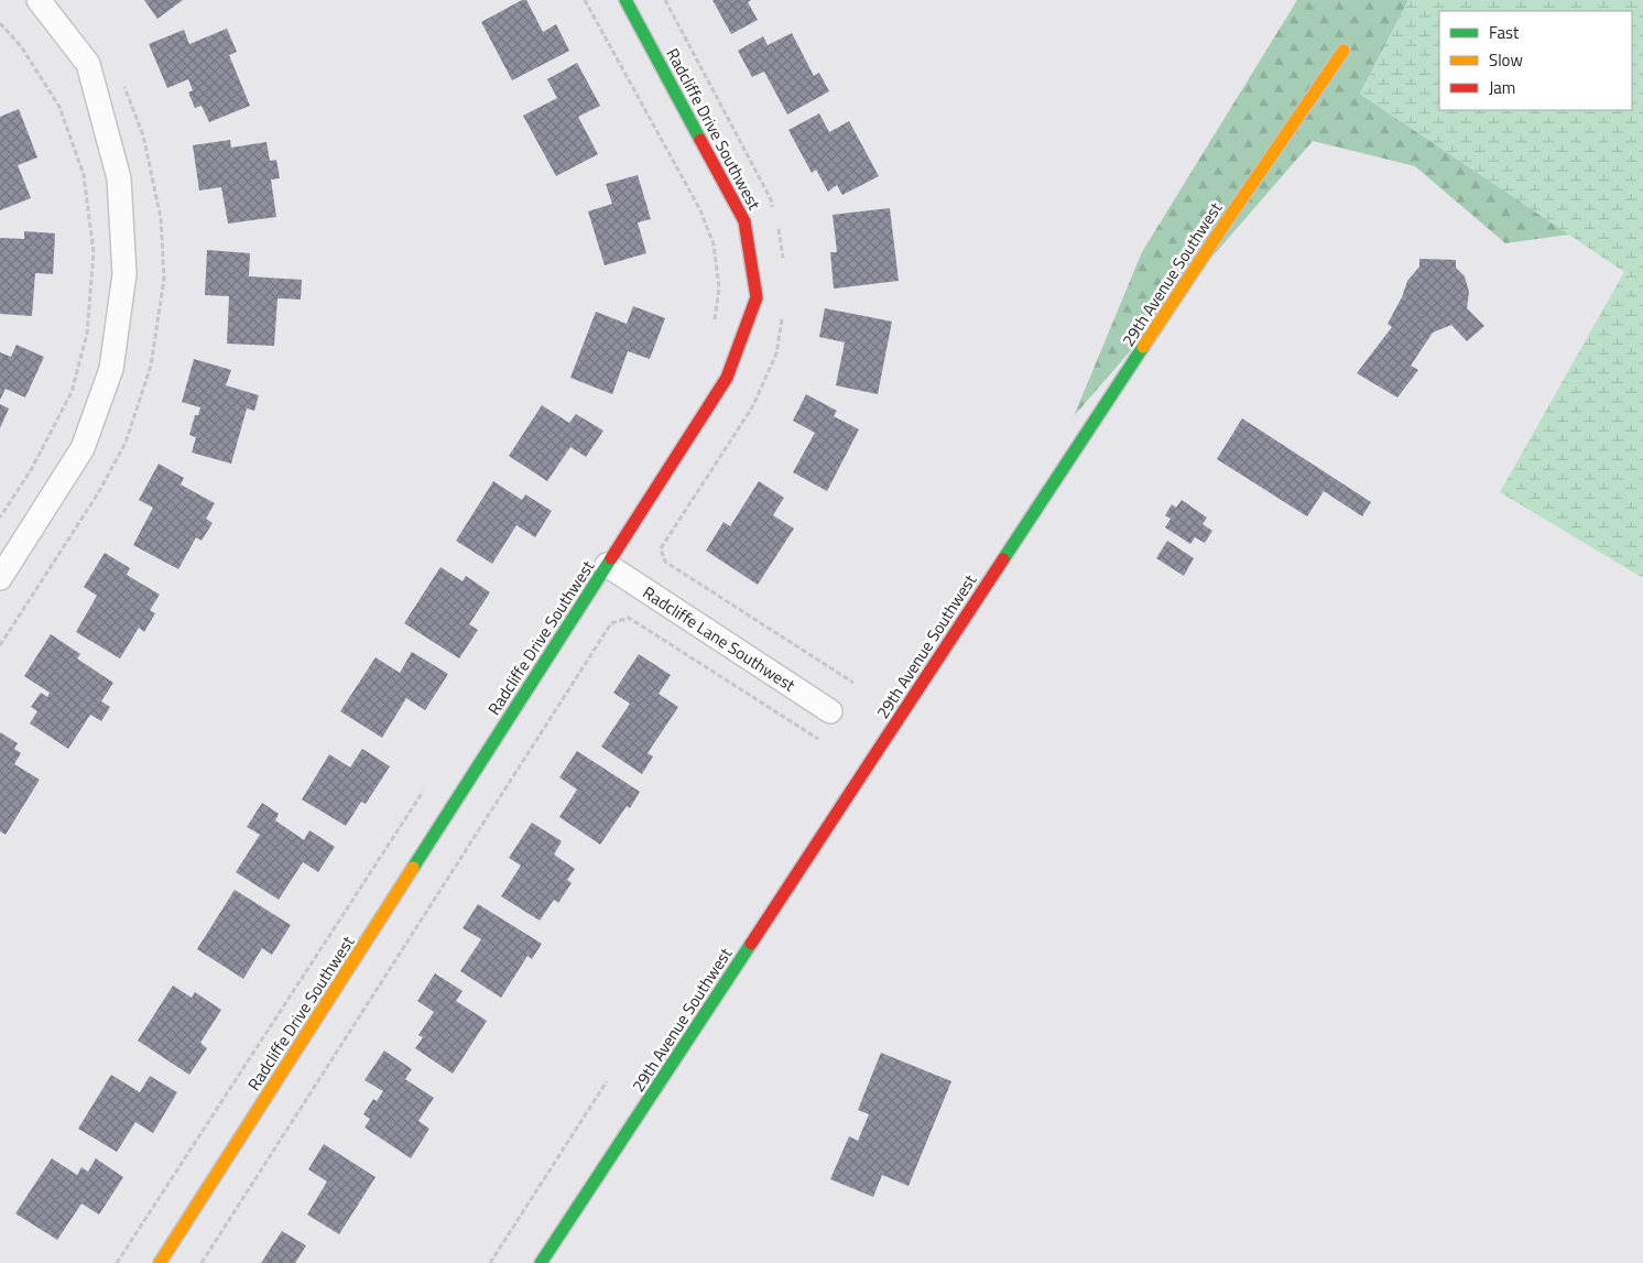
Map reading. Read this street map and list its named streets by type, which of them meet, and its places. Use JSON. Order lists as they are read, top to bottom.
{
  "streets": {
    "street": ["Radcliffe Drive Southwest", "29th Avenue Southwest", "Radcliffe Lane Southwest"]
  },
  "crossings": [
    ["Radcliffe Drive Southwest", "Radcliffe Lane Southwest"]
  ],
  "legend": ["Fast", "Slow", "Jam"]
}
